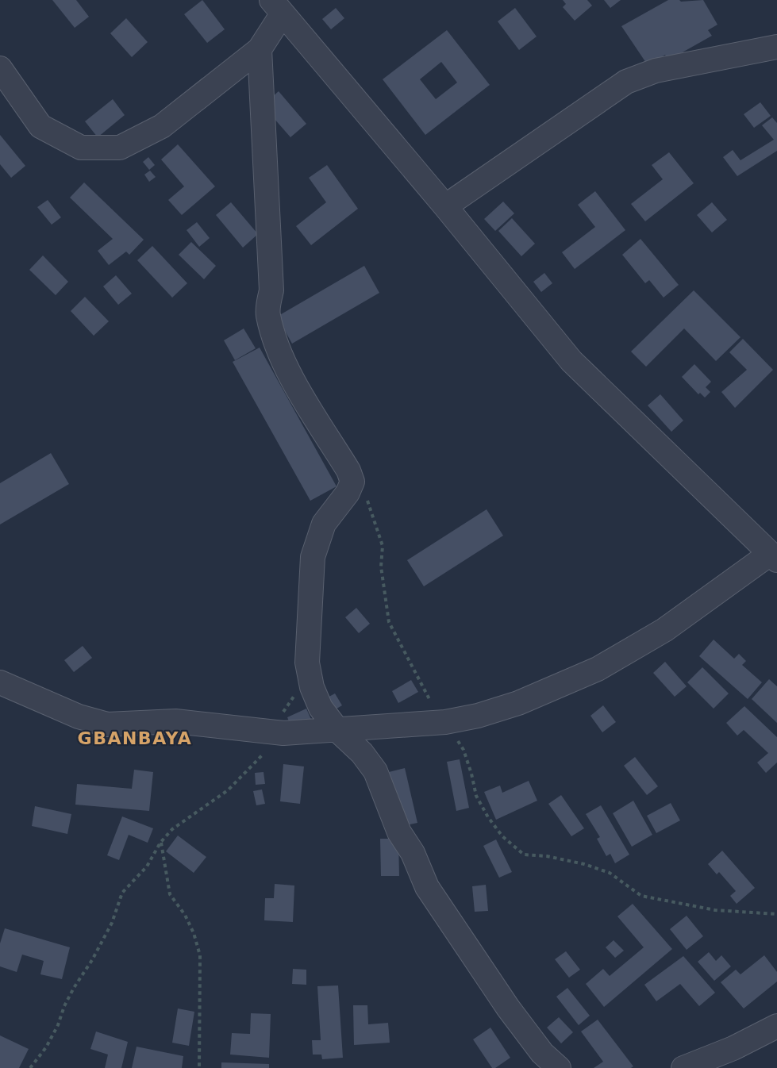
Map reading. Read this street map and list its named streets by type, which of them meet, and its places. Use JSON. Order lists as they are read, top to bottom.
{
  "districts": ["GBANBAYA"]
}
